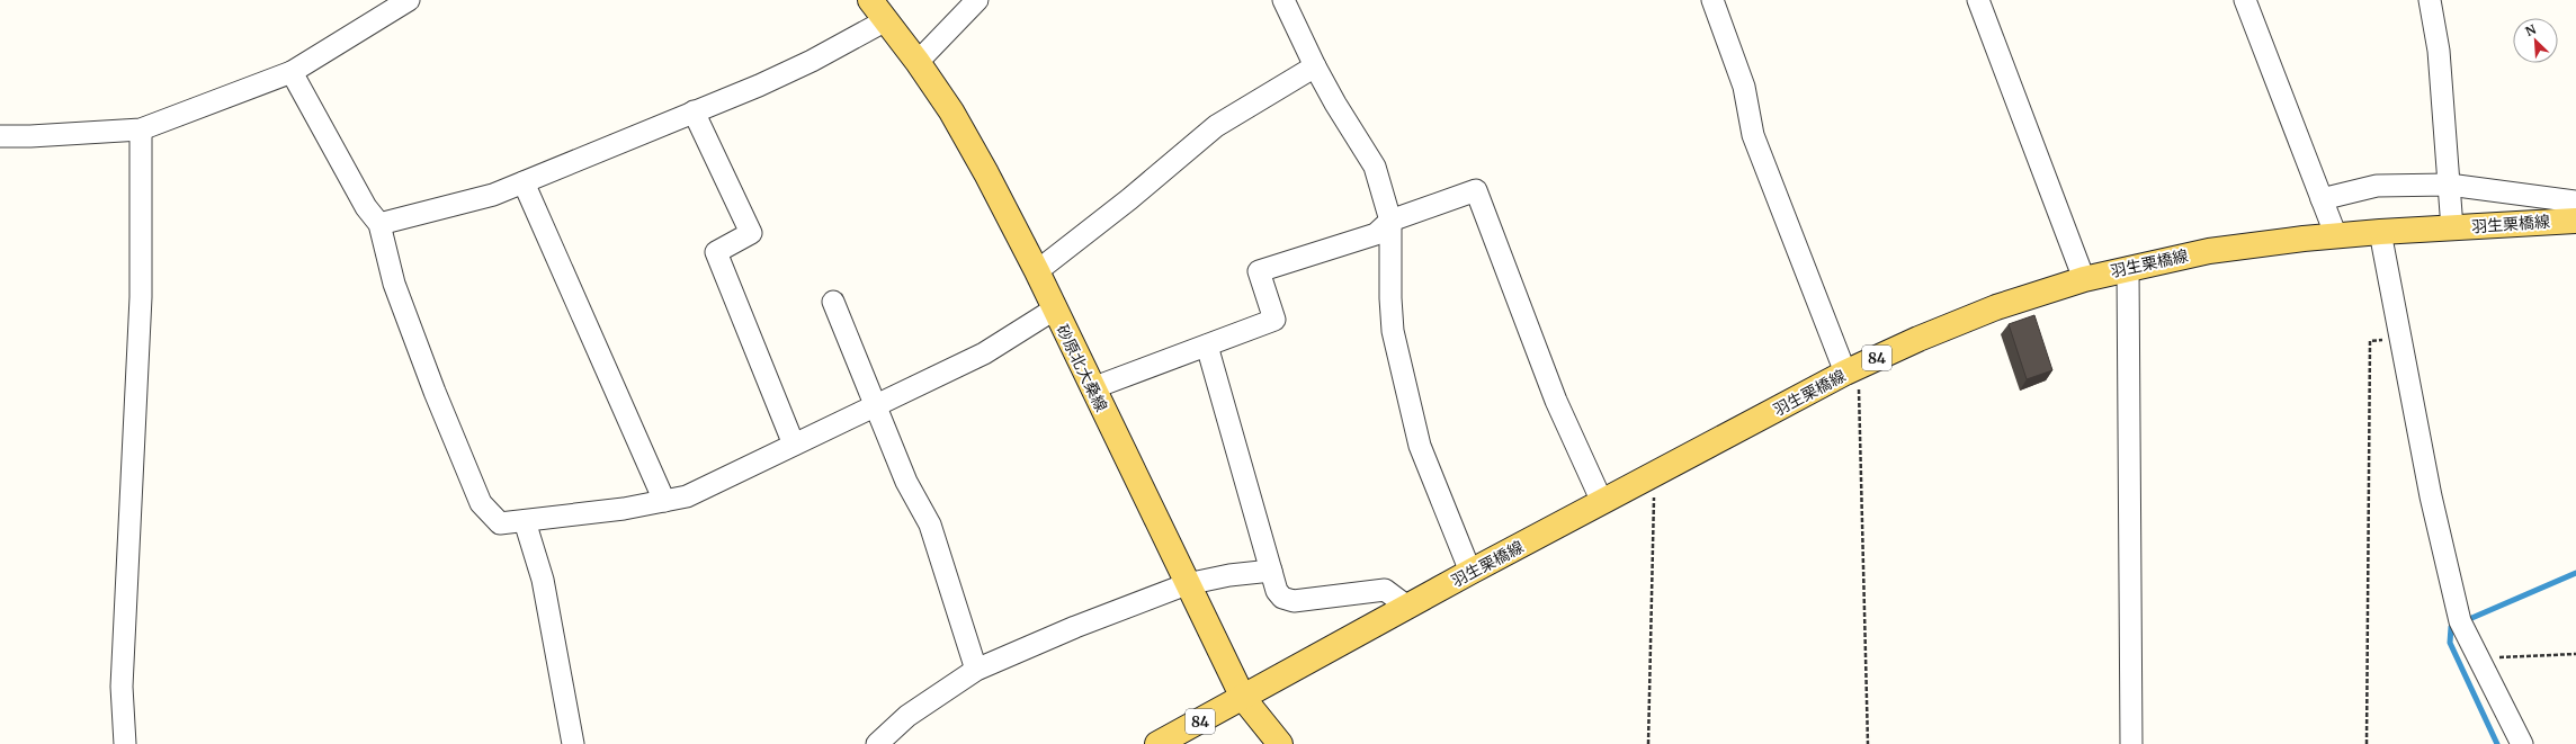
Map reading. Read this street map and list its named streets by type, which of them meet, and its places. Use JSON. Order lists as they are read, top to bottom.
{
  "streets": {
    "main road": ["羽生栗橋線", "84", "砂原北大桑線"]
  },
  "crossings": [
    ["羽生栗橋線", "砂原北大桑線"]
  ],
  "north": "top left"
}
